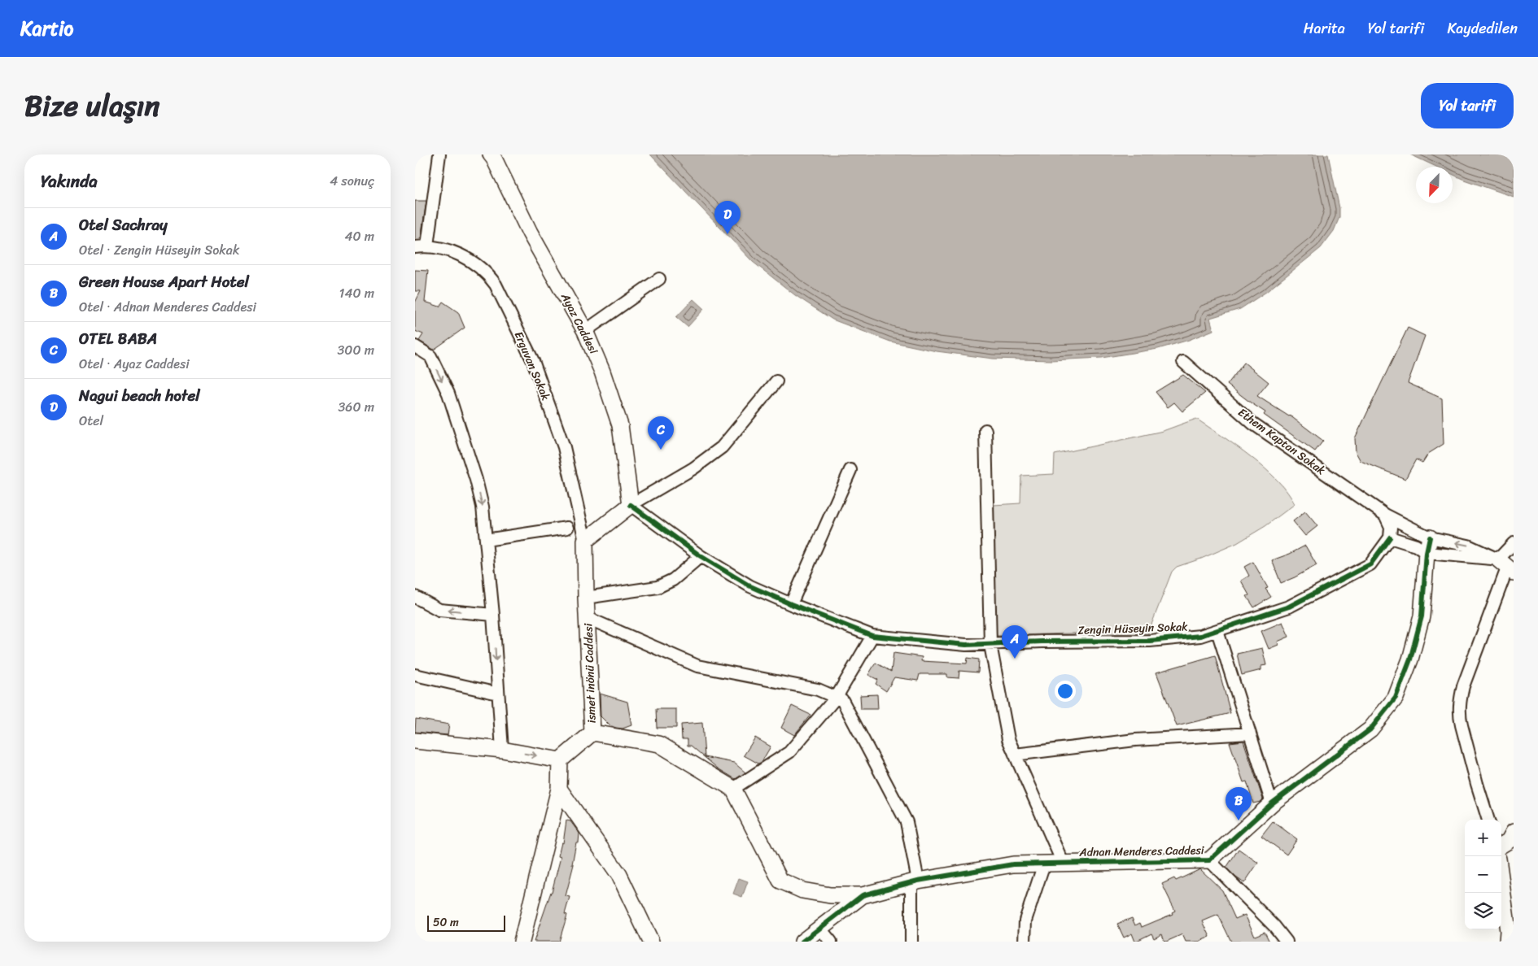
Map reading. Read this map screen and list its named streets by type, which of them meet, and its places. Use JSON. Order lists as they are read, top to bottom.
{
  "streets": {
    "street": [
      "Ayaz Caddesi",
      "Erguvan Sokak",
      "Ethem Kaptan Sokak",
      "Zengin Hüseyin Sokak",
      "ismet inönü Caddesi",
      "Adnan Menderes Caddesi"
    ]
  },
  "crossings": [
    ["Ayaz Caddesi", "Zengin Hüseyin Sokak"],
    ["Erguvan Sokak", "ismet inönü Caddesi"],
    ["Ethem Kaptan Sokak", "Adnan Menderes Caddesi"]
  ],
  "scale_bar": "50 m",
  "north": "bottom left",
  "page": {
    "header": "Kartio",
    "nav": ["Harita", "Yol tarifi", "Kaydedilen"],
    "title": "Bize ulaşın",
    "buttons": "Yol tarifi",
    "heading": ["Yakında", "4 sonuç"],
    "pins": [
      "D",
      "C",
      "A",
      "B"
    ],
    "list": [
      {
        "mark": "A",
        "name": "Otel Sachray",
        "note": "Otel · Zengin Hüseyin Sokak",
        "value": "40 m"
      },
      {
        "mark": "B",
        "name": "Green House Apart Hotel",
        "note": "Otel · Adnan Menderes Caddesi",
        "value": "140 m"
      },
      {
        "mark": "C",
        "name": "OTEL BABA",
        "note": "Otel · Ayaz Caddesi",
        "value": "300 m"
      },
      {
        "mark": "D",
        "name": "Nagui beach hotel",
        "note": "Otel",
        "value": "360 m"
      }
    ],
    "map_buttons": ["+", "−"],
    "scale": "50 m"
  }
}
